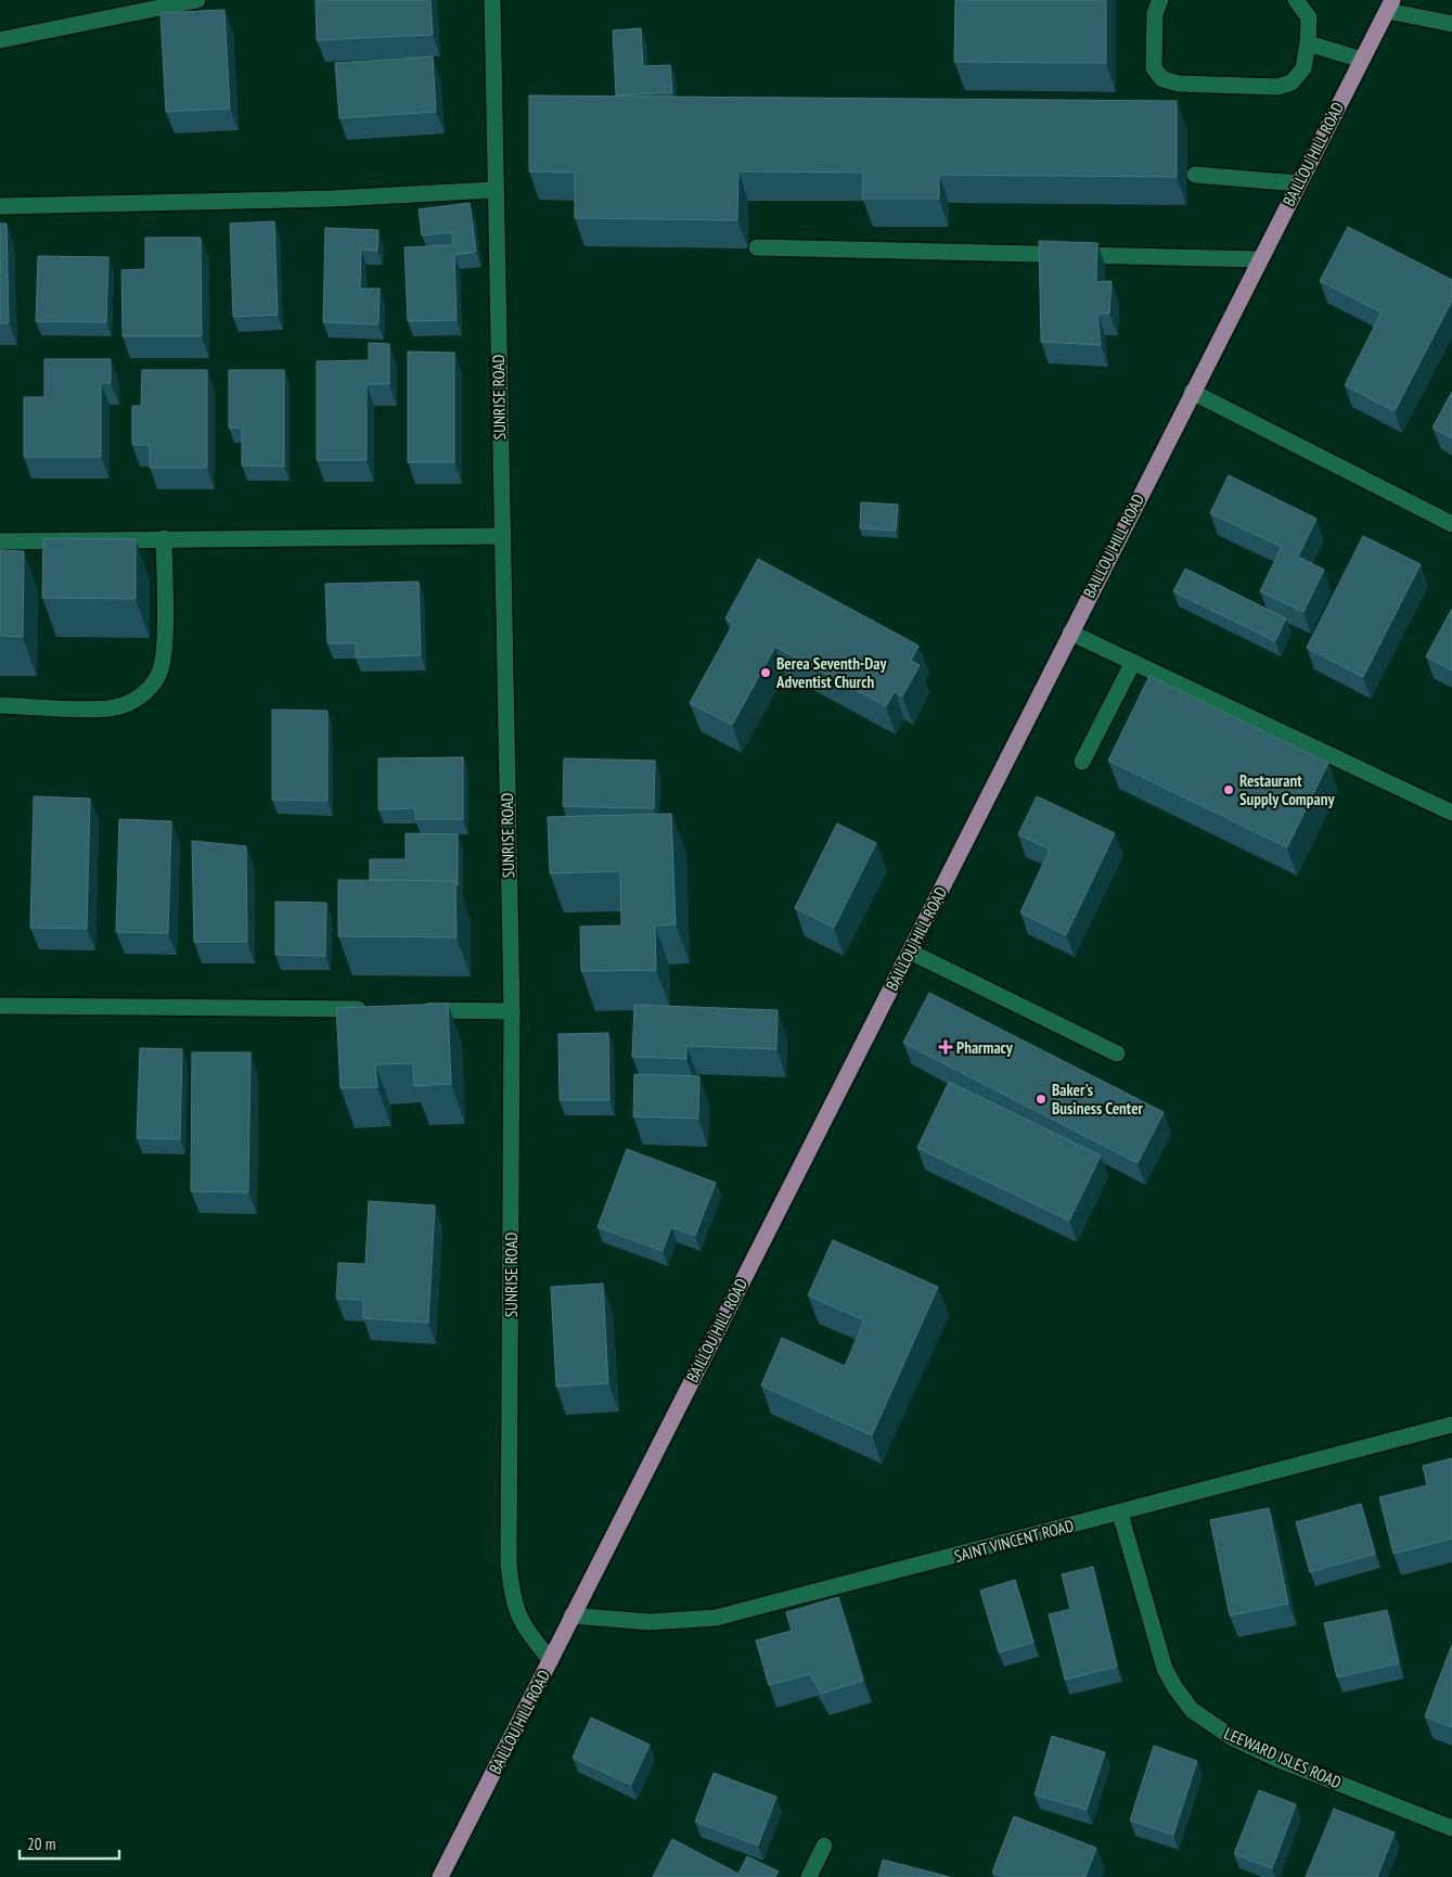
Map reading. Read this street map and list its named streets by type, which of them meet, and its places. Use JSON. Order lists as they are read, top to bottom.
{
  "streets": {
    "main road": ["BAILLOU HILL ROAD"],
    "street": ["SUNRISE ROAD", "SAINT VINCENT ROAD", "LEEWARD ISLES ROAD"]
  },
  "crossings": [
    ["BAILLOU HILL ROAD", "SUNRISE ROAD"],
    ["BAILLOU HILL ROAD", "SAINT VINCENT ROAD"],
    ["SAINT VINCENT ROAD", "LEEWARD ISLES ROAD"]
  ],
  "places": {
    "other": ["Berea Seventh-Day Adventist Church", "Restaurant Supply Company", "Baker's Business Center"],
    "health": ["Pharmacy"]
  },
  "scale_bar": "20 m"
}
